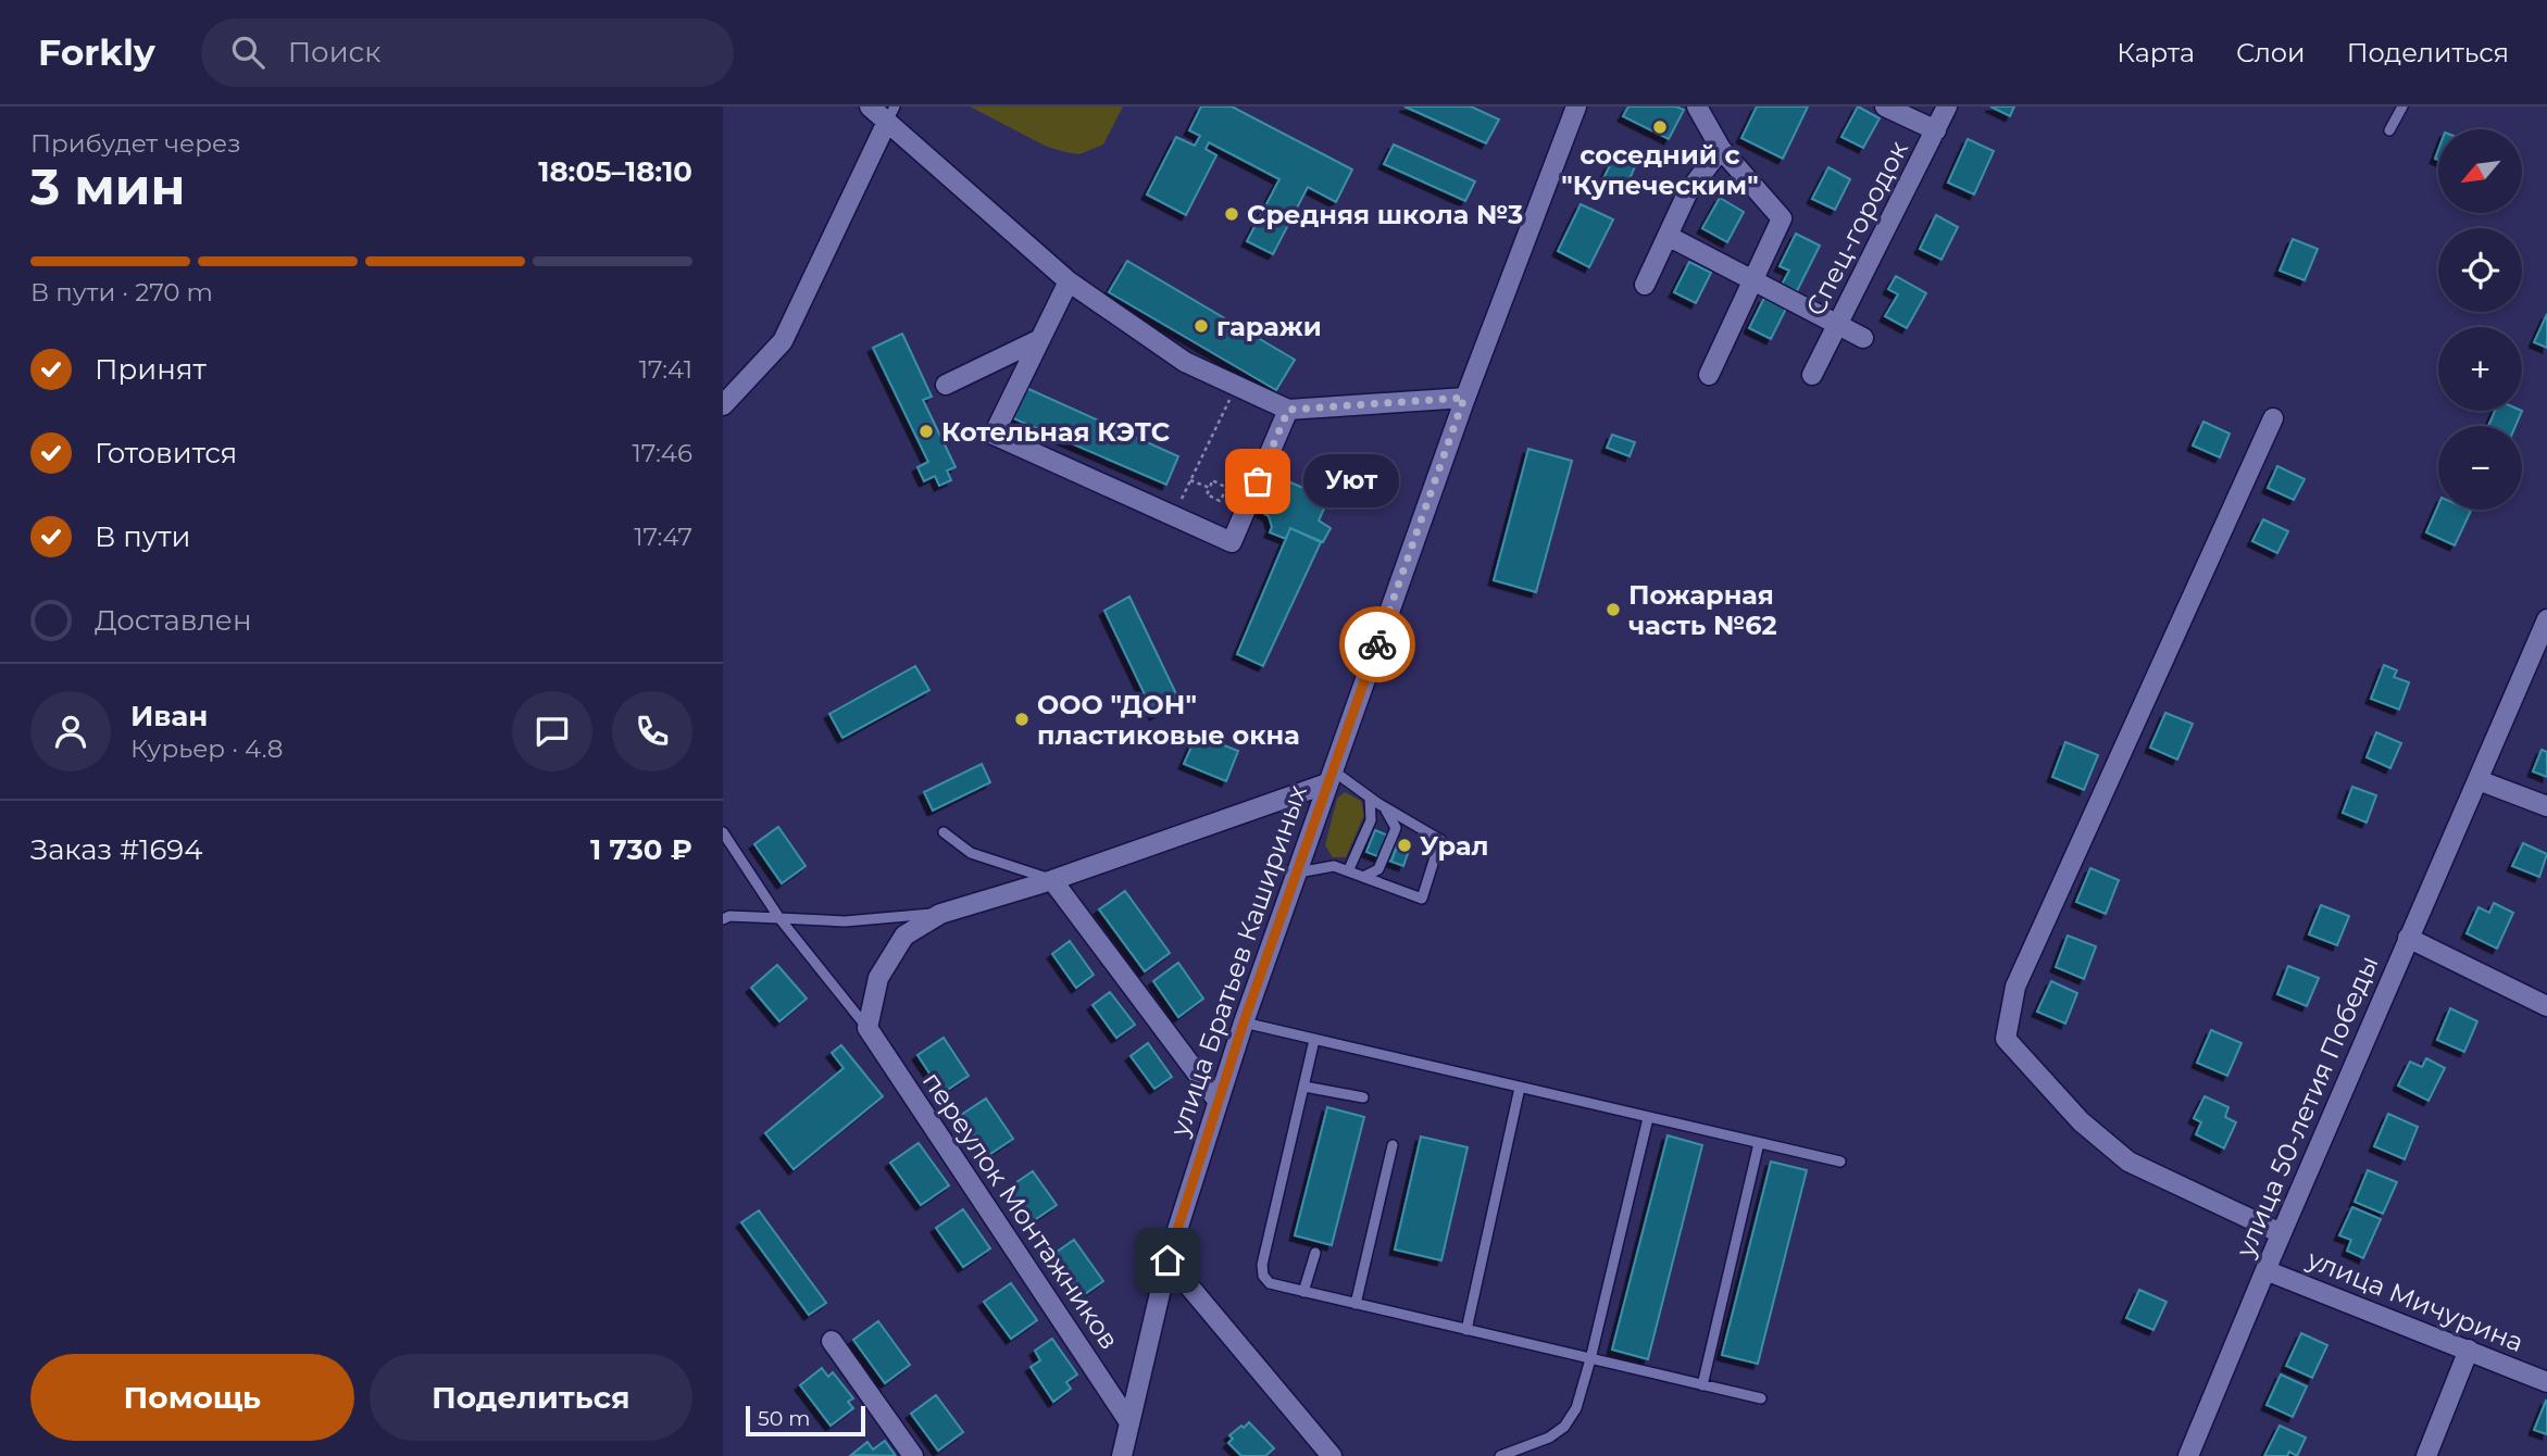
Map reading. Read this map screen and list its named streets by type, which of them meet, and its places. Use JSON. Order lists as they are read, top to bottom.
{
  "streets": {
    "street": [
      "Спец-городок",
      "улица Братьев Кашириных",
      "улица 50-летия Победы",
      "переулок Монтажников",
      "улица Мичурина"
    ]
  },
  "crossings": [
    ["улица Братьев Кашириных", "переулок Монтажников"],
    ["улица 50-летия Победы", "улица Мичурина"]
  ],
  "places": [
    "соседний с \"Купеческим\"",
    "Средняя школа №3",
    "гаражи",
    "Котельная КЭТС",
    "Уют",
    "Пожарная часть №62",
    "ООО \"ДОН\" пластиковые окна",
    "Урал"
  ],
  "scale_bar": "50 m",
  "north": "bottom left",
  "page": {
    "header": "Forkly",
    "search": "Поиск",
    "nav": ["Карта", "Слои", "Поделиться"],
    "heading": ["3 мин", "Прибудет через", "18:05–18:10"],
    "panel": [
      "Иван",
      "Курьер · 4.8",
      "Заказ #1694",
      "1 730 ₽"
    ],
    "map_buttons": ["+", "−"],
    "bar": "В пути · 270 m",
    "list": [
      ["Принят", "17:41"],
      ["Готовится", "17:46"],
      ["В пути", "17:47"],
      "Доставлен"
    ],
    "bubble": "Уют",
    "buttons": ["Помощь", "Поделиться"],
    "scale": "50 m"
  }
}
